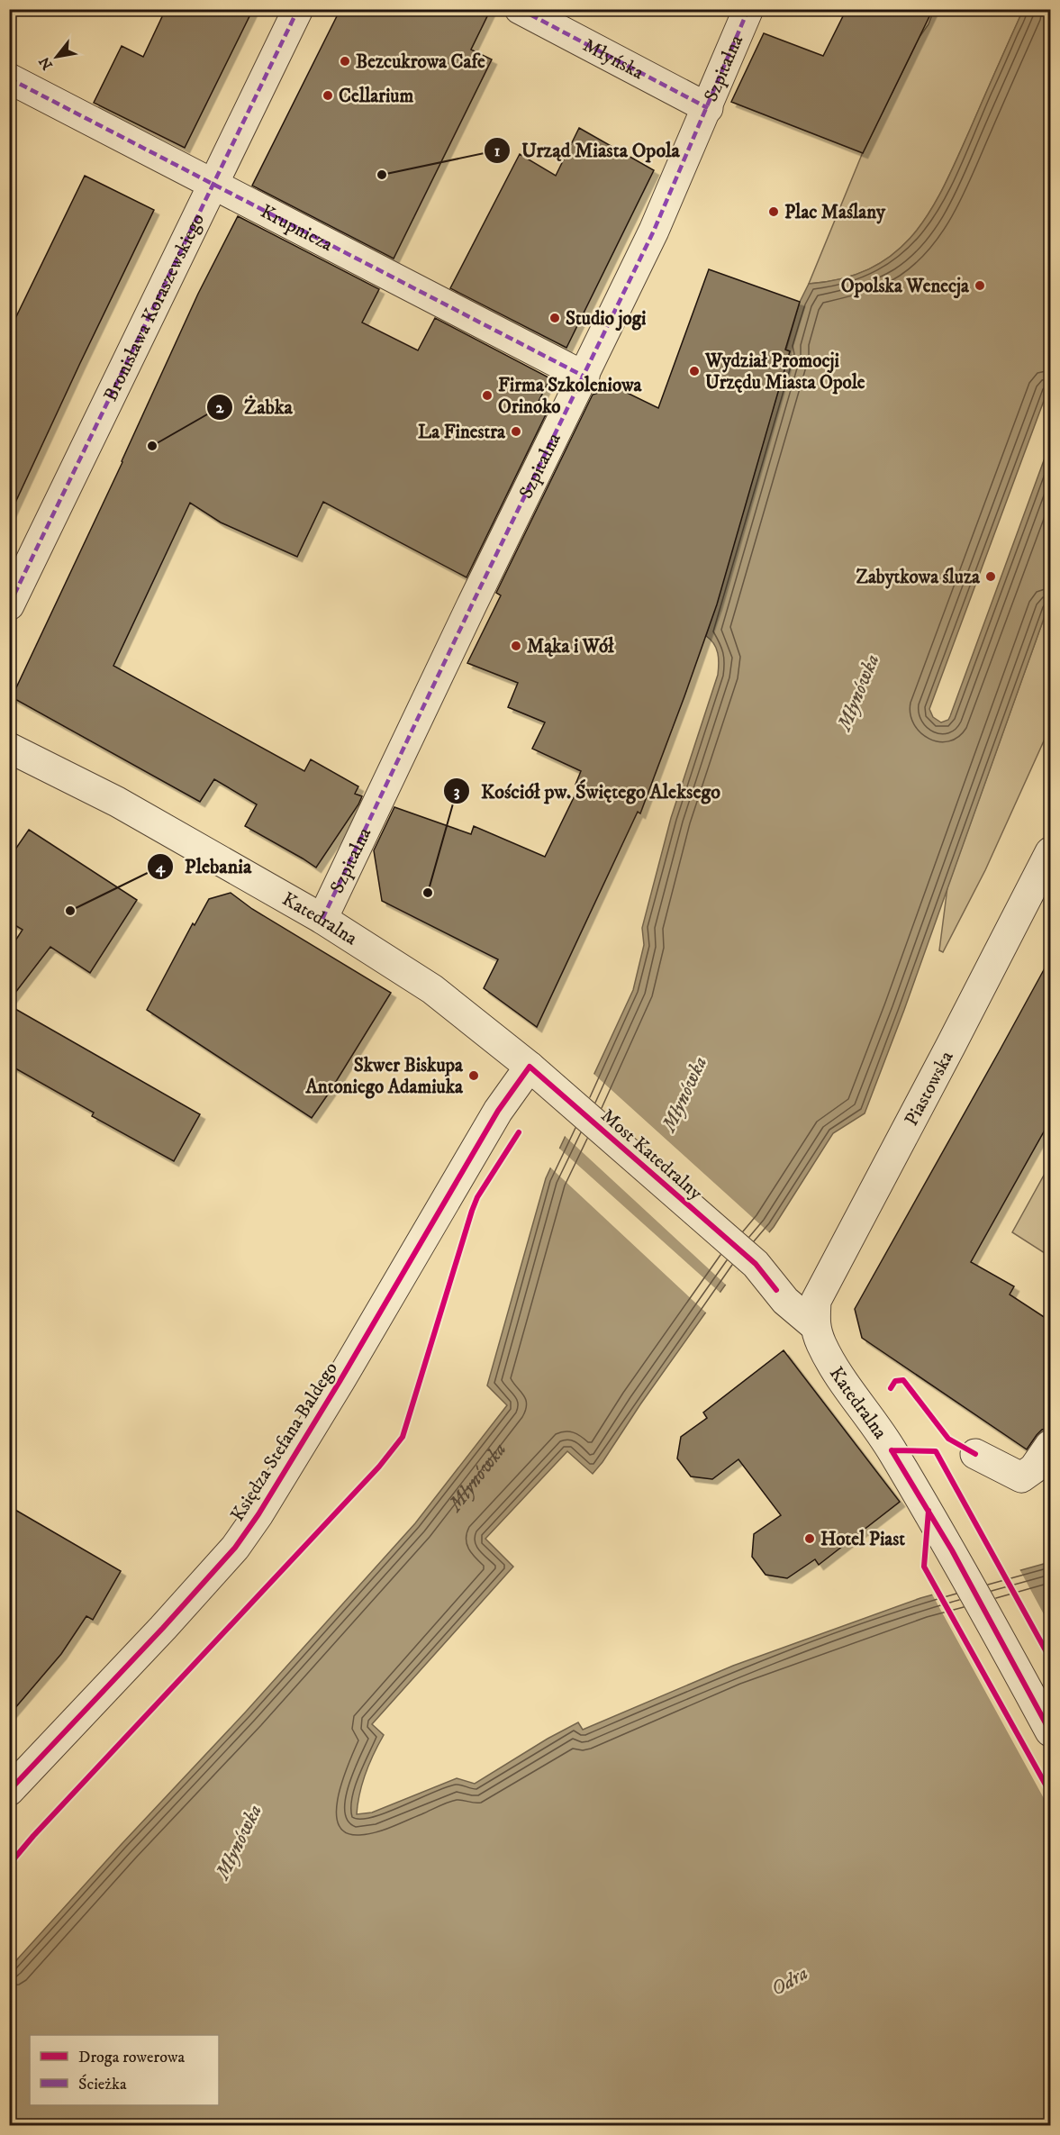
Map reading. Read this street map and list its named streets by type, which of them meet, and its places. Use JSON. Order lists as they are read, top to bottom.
{
  "streets": {
    "street": [
      "Młyńska",
      "Szpitalna",
      "Krupnicza",
      "Bronisława Koraszewskiego",
      "Katedralna",
      "Piastowska",
      "Most Katedralny",
      "Księdza Stefana Baldego"
    ]
  },
  "crossings": [
    ["Młyńska", "Szpitalna"],
    ["Szpitalna", "Krupnicza"],
    ["Szpitalna", "Katedralna"],
    ["Krupnicza", "Bronisława Koraszewskiego"],
    ["Katedralna", "Piastowska"],
    ["Katedralna", "Most Katedralny"],
    ["Katedralna", "Księdza Stefana Baldego"],
    ["Most Katedralny", "Księdza Stefana Baldego"]
  ],
  "water": ["Młynówka", "Odra"],
  "places": [
    "Bezcukrowa Cafe",
    "Cellarium",
    "Urząd Miasta Opola",
    "Plac Maślany",
    "Opolska Wenecja",
    "Studio jogi",
    "Wydział Promocji Urzędu Miasta Opole",
    "Firma Szkoleniowa Orinoko",
    "La Finestra",
    "Żabka",
    "Zabytkowa śluza",
    "Mąka i Wół",
    "Kościół pw. Świętego Aleksego",
    "Plebania",
    "Skwer Biskupa Antoniego Adamiuka",
    "Hotel Piast"
  ],
  "legend": ["Droga rowerowa", "Ścieżka"],
  "north": "bottom left"
}
